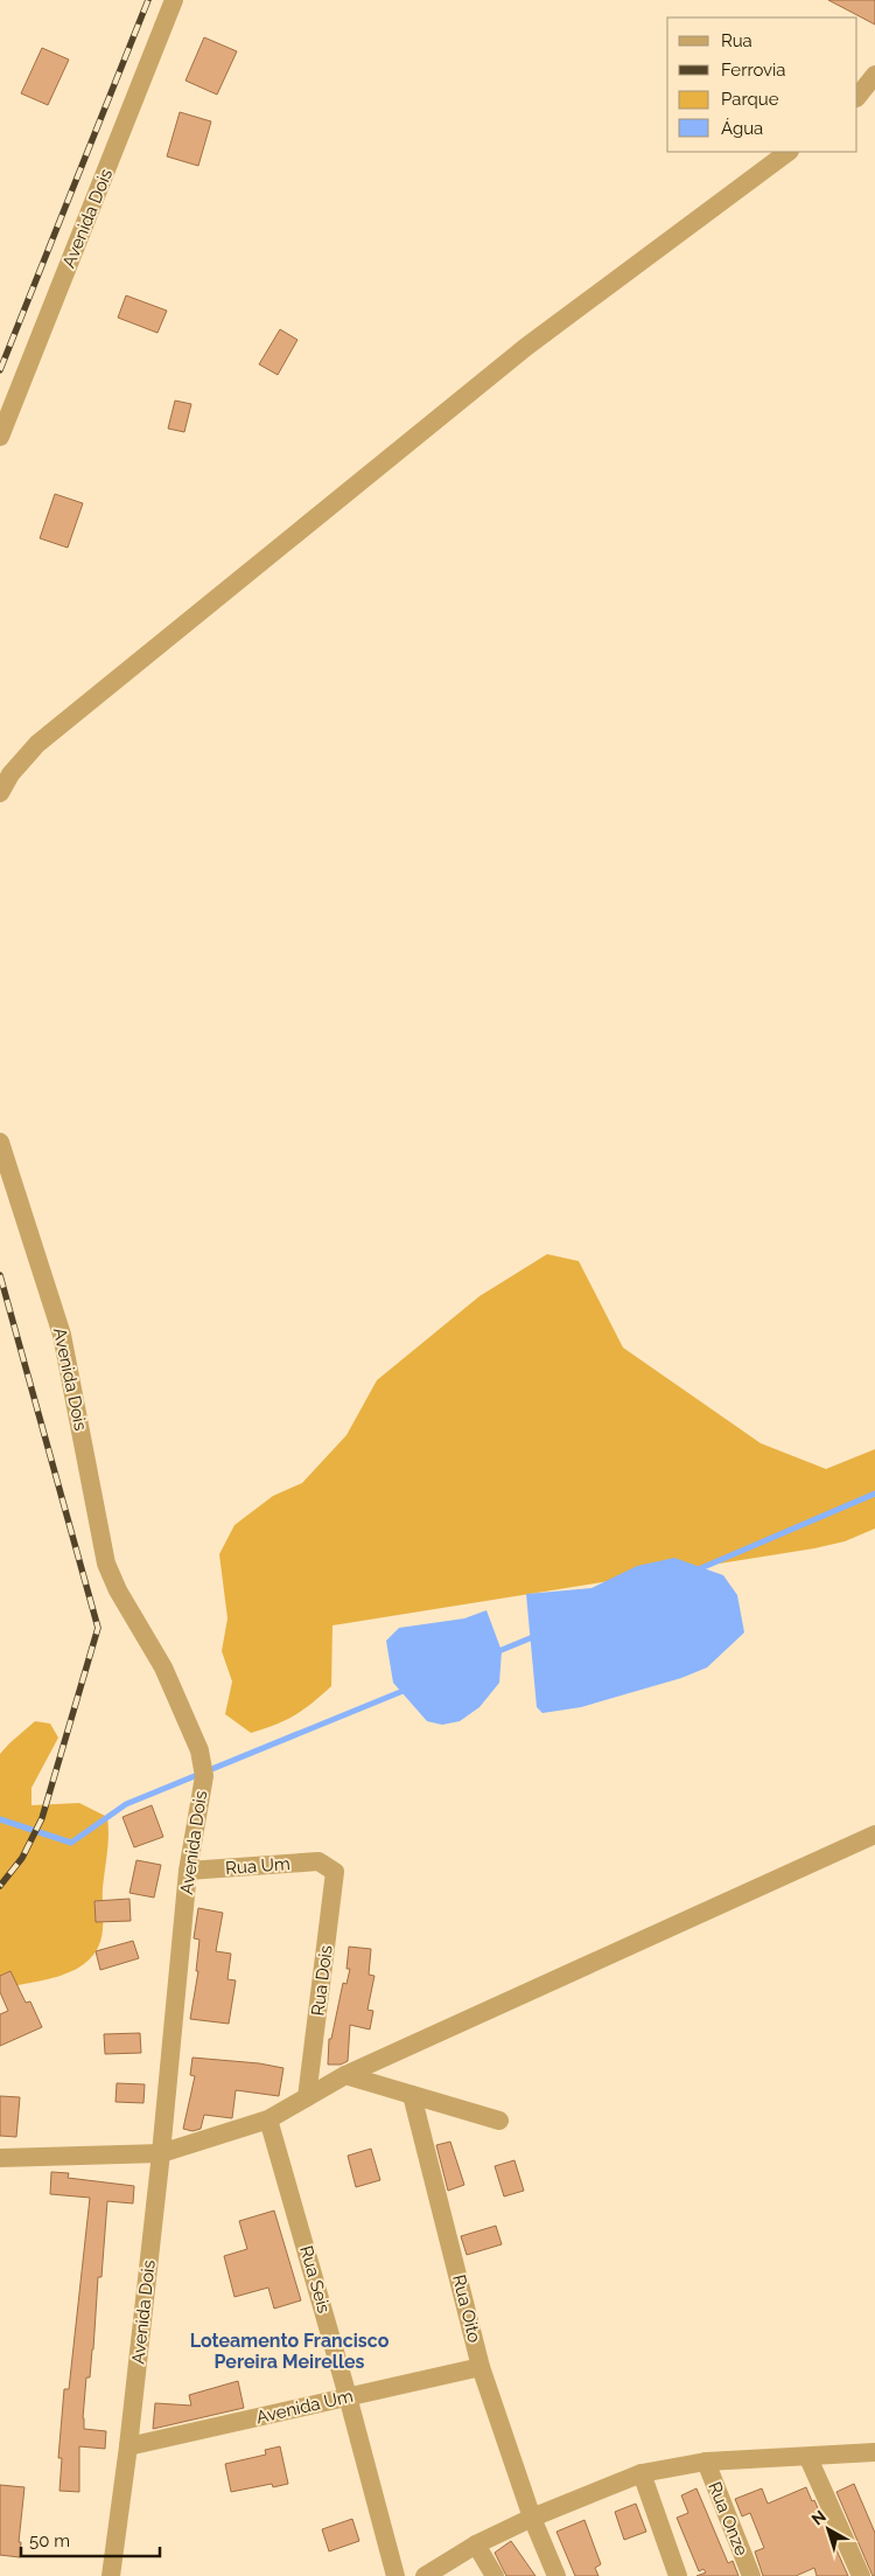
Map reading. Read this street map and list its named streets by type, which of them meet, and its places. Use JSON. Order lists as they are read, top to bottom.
{
  "streets": {
    "street": [
      "Avenida Dois",
      "Rua Um",
      "Rua Dois",
      "Rua Seis",
      "Rua Oito",
      "Avenida Um",
      "Rua Onze"
    ]
  },
  "crossings": [
    ["Avenida Dois", "Rua Um"],
    ["Avenida Dois", "Avenida Um"],
    ["Rua Um", "Rua Dois"],
    ["Rua Seis", "Avenida Um"],
    ["Rua Oito", "Avenida Um"]
  ],
  "districts": ["Loteamento Francisco Pereira Meirelles"],
  "legend": [
    "Rua",
    "Ferrovia",
    "Parque",
    "Água"
  ],
  "scale_bar": "50 m",
  "north": "top left"
}
